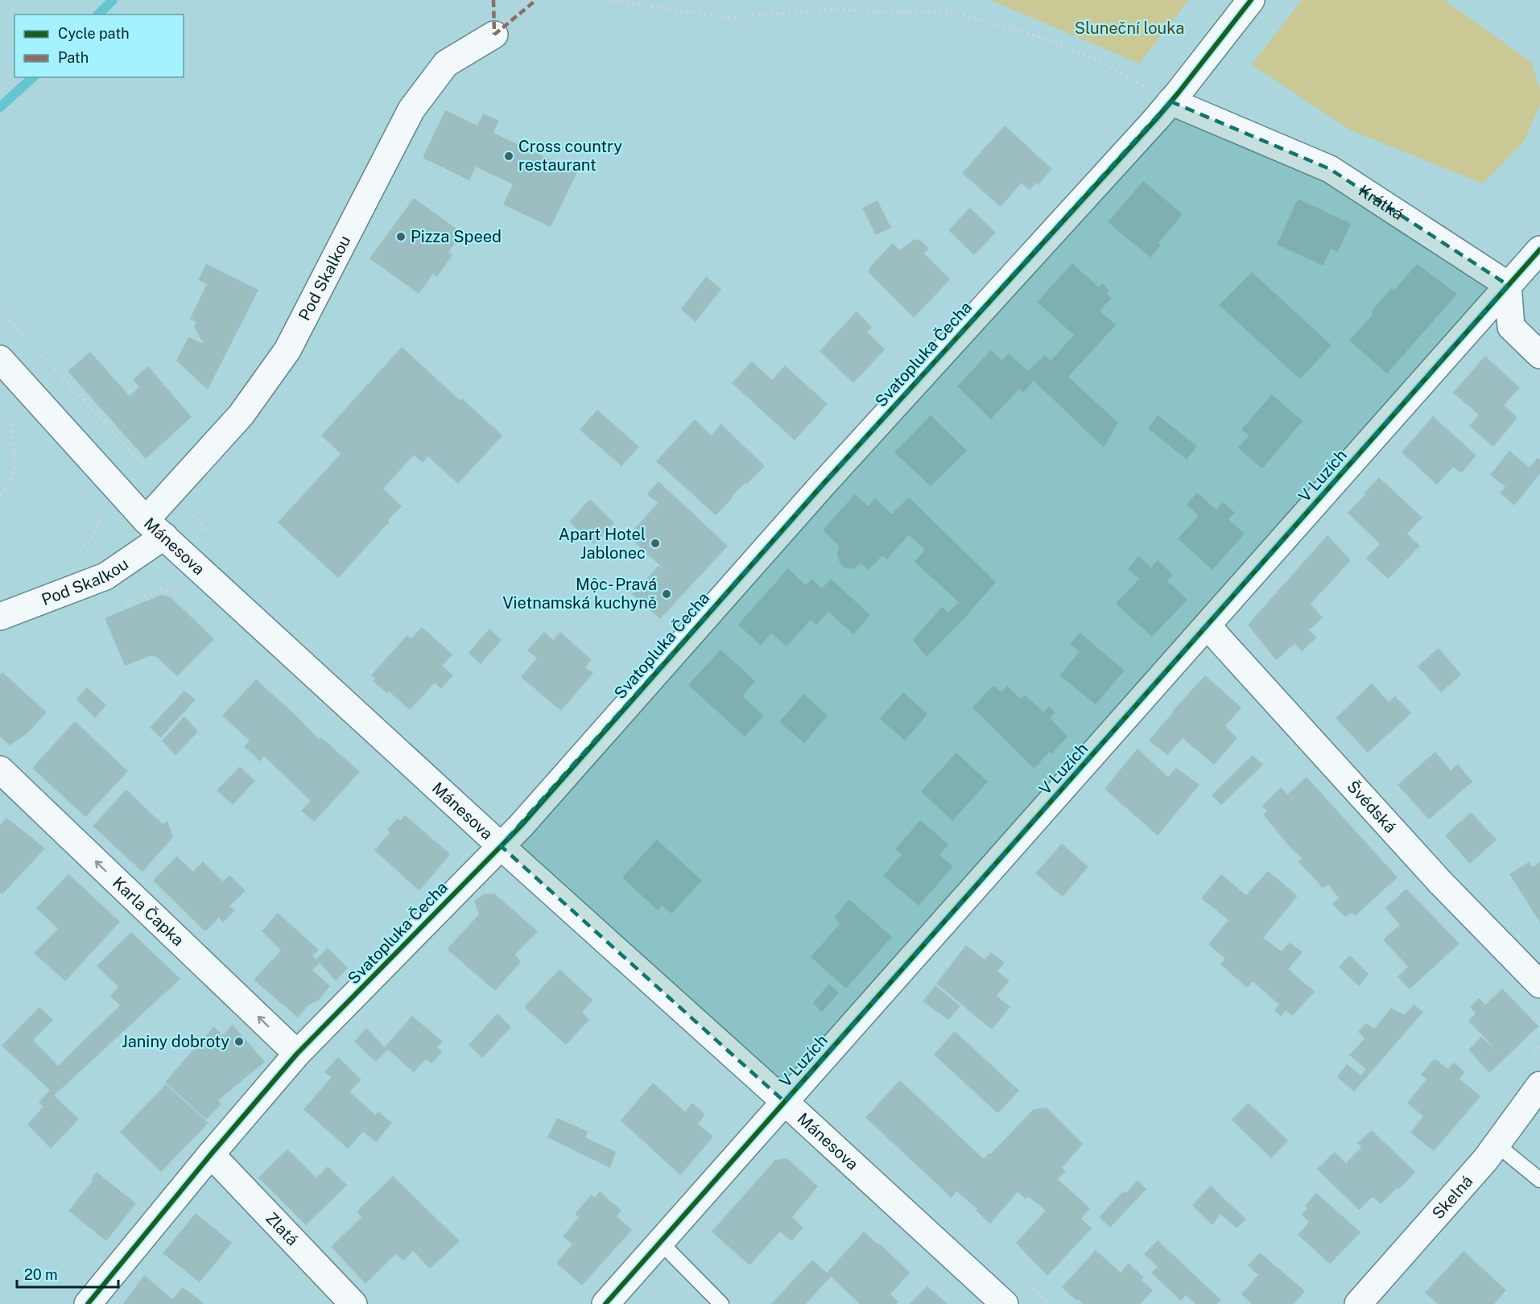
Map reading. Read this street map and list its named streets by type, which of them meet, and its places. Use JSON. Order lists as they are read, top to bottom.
{
  "streets": {
    "street": [
      "Krátká",
      "Pod Skalkou",
      "Svatopluka Čecha",
      "V Luzích",
      "Mánesova",
      "Švédská",
      "Karla Čapka",
      "Skelná",
      "Zlatá"
    ]
  },
  "crossings": [
    ["Krátká", "Svatopluka Čecha"],
    ["Krátká", "V Luzích"],
    ["Pod Skalkou", "Mánesova"],
    ["Svatopluka Čecha", "Mánesova"],
    ["Svatopluka Čecha", "Karla Čapka"],
    ["Svatopluka Čecha", "Zlatá"],
    ["V Luzích", "Mánesova"],
    ["V Luzích", "Švédská"]
  ],
  "one_way": ["Karla Čapka"],
  "parks": ["Sluneční louka"],
  "places": [
    "Cross country restaurant",
    "Pizza Speed",
    "Apart Hotel Jablonec",
    "Mộc- Pravá Vietnamská kuchyně",
    "Janiny dobroty"
  ],
  "legend": ["Cycle path", "Path"],
  "scale_bar": "20 m"
}
